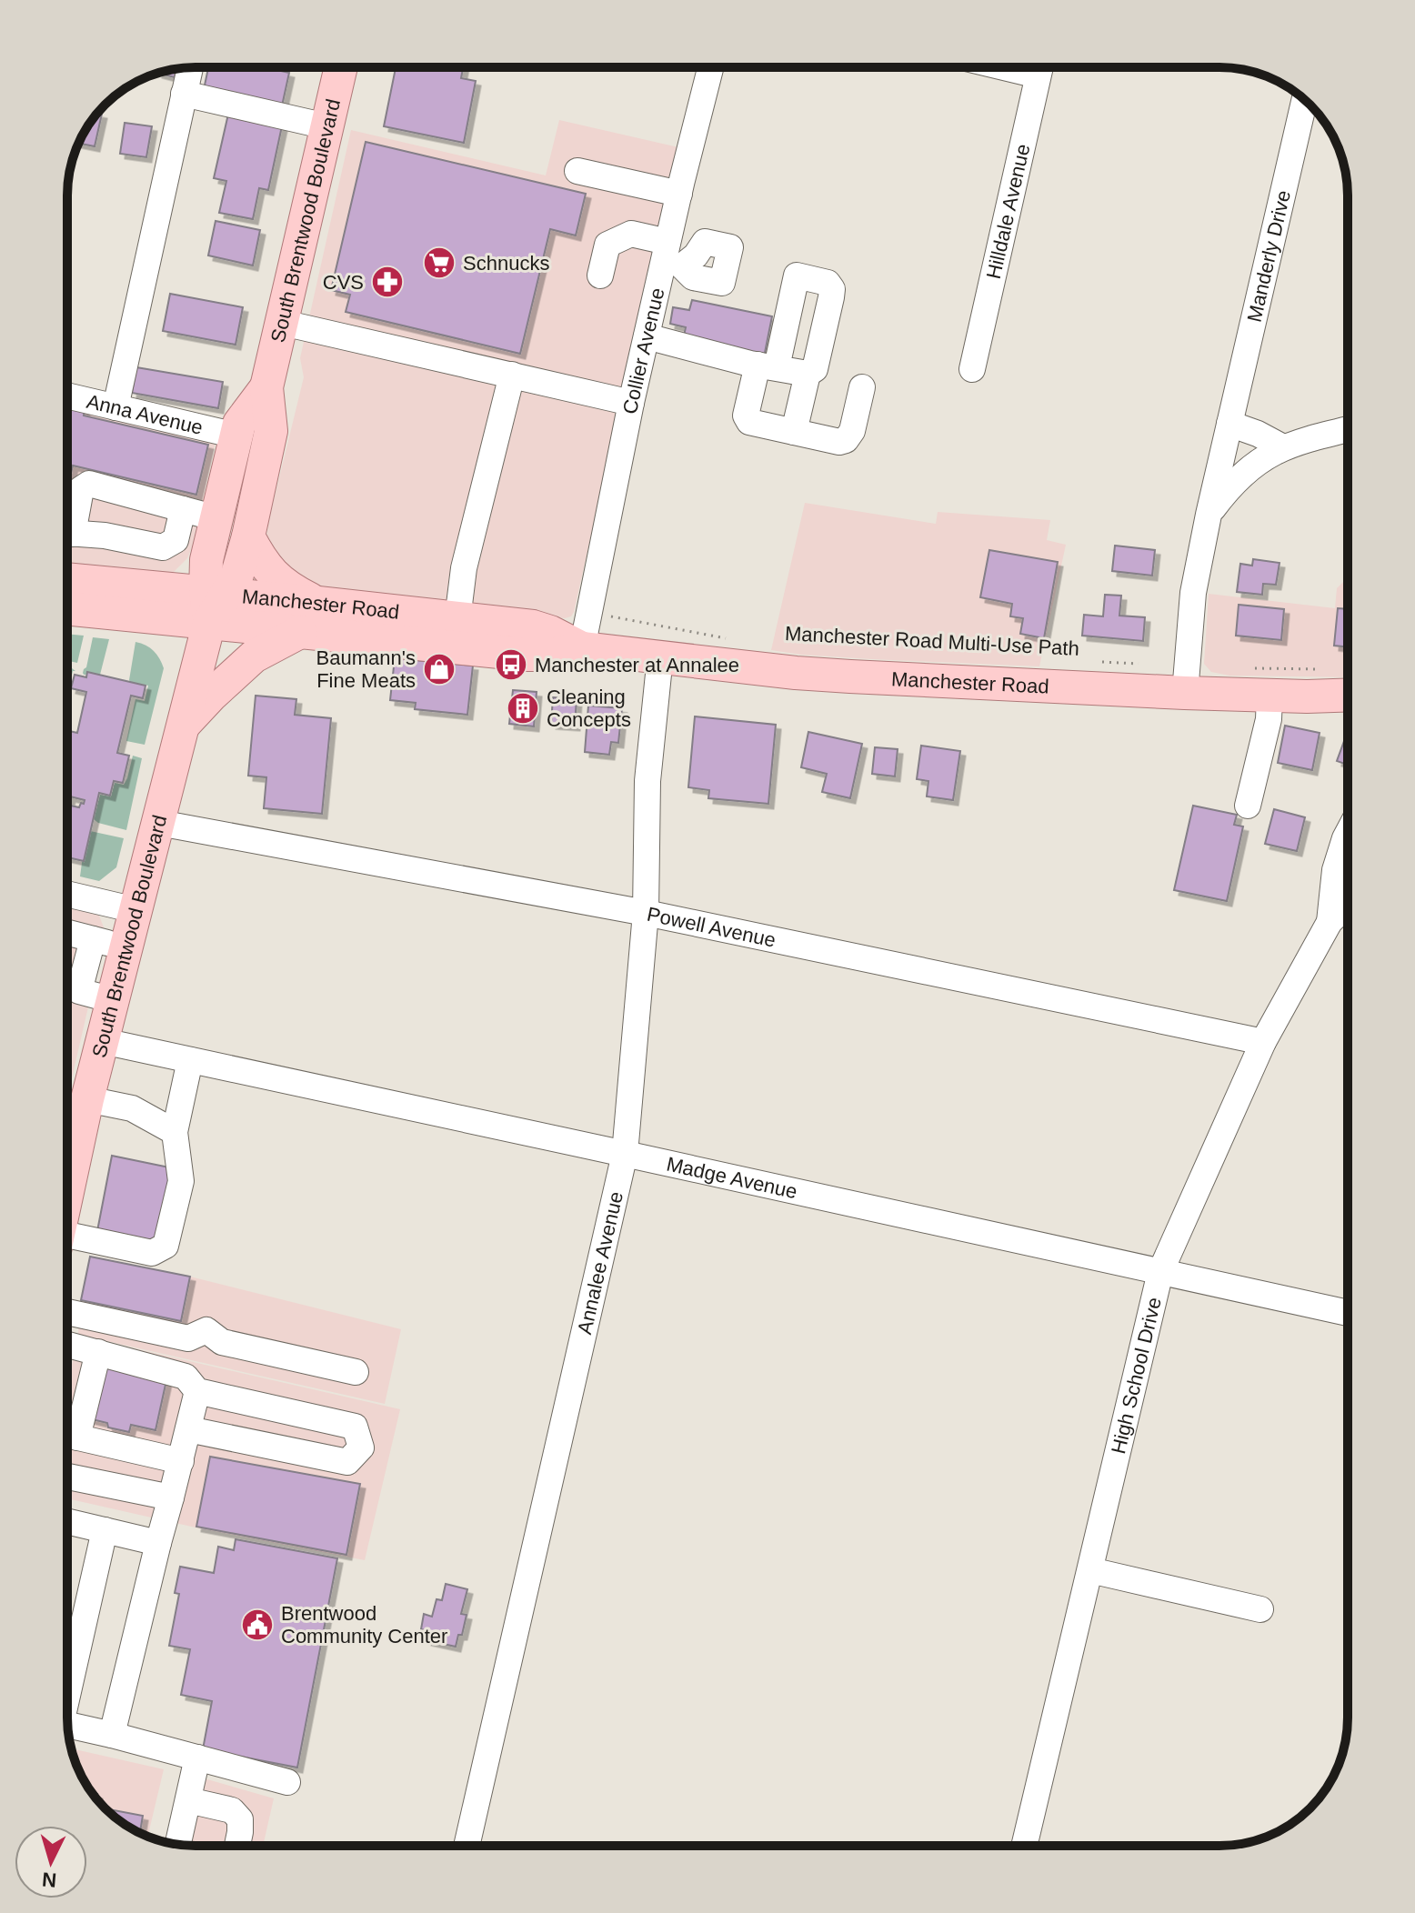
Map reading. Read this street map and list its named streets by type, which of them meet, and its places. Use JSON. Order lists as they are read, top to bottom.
{
  "streets": {
    "main road": ["South Brentwood Boulevard", "Manchester Road"],
    "street": [
      "Hilldale Avenue",
      "Manderly Drive",
      "Collier Avenue",
      "Anna Avenue",
      "Powell Avenue",
      "Madge Avenue",
      "Annalee Avenue",
      "High School Drive"
    ],
    "path": ["Manchester Road Multi-Use Path"]
  },
  "crossings": [
    ["South Brentwood Boulevard", "Anna Avenue"],
    ["South Brentwood Boulevard", "Manchester Road"],
    ["South Brentwood Boulevard", "Powell Avenue"],
    ["South Brentwood Boulevard", "Madge Avenue"],
    ["Manderly Drive", "Manchester Road"],
    ["Collier Avenue", "Manchester Road"],
    ["Manchester Road", "Annalee Avenue"],
    ["Powell Avenue", "Annalee Avenue"],
    ["Powell Avenue", "High School Drive"],
    ["Madge Avenue", "Annalee Avenue"],
    ["Madge Avenue", "High School Drive"]
  ],
  "places": {
    "supermarket": ["Schnucks"],
    "pharmacy": ["CVS"],
    "bus stop": ["Manchester at Annalee"],
    "shop": ["Baumann's Fine Meats"],
    "building": ["Cleaning Concepts"],
    "public building": ["Brentwood Community Center"]
  },
  "north": "bottom"
}
